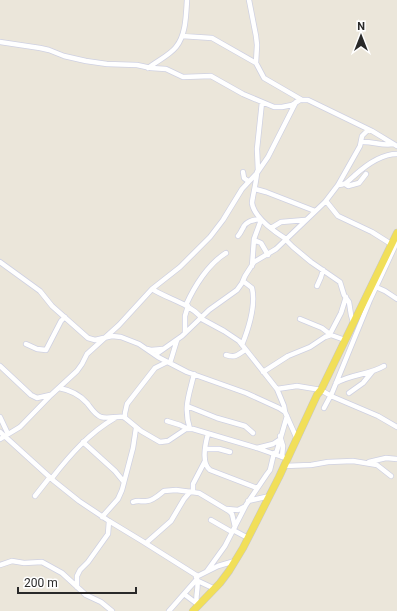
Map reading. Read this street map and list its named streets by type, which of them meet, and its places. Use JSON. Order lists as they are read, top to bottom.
{
  "scale_bar": "200 m",
  "north": "top"
}
